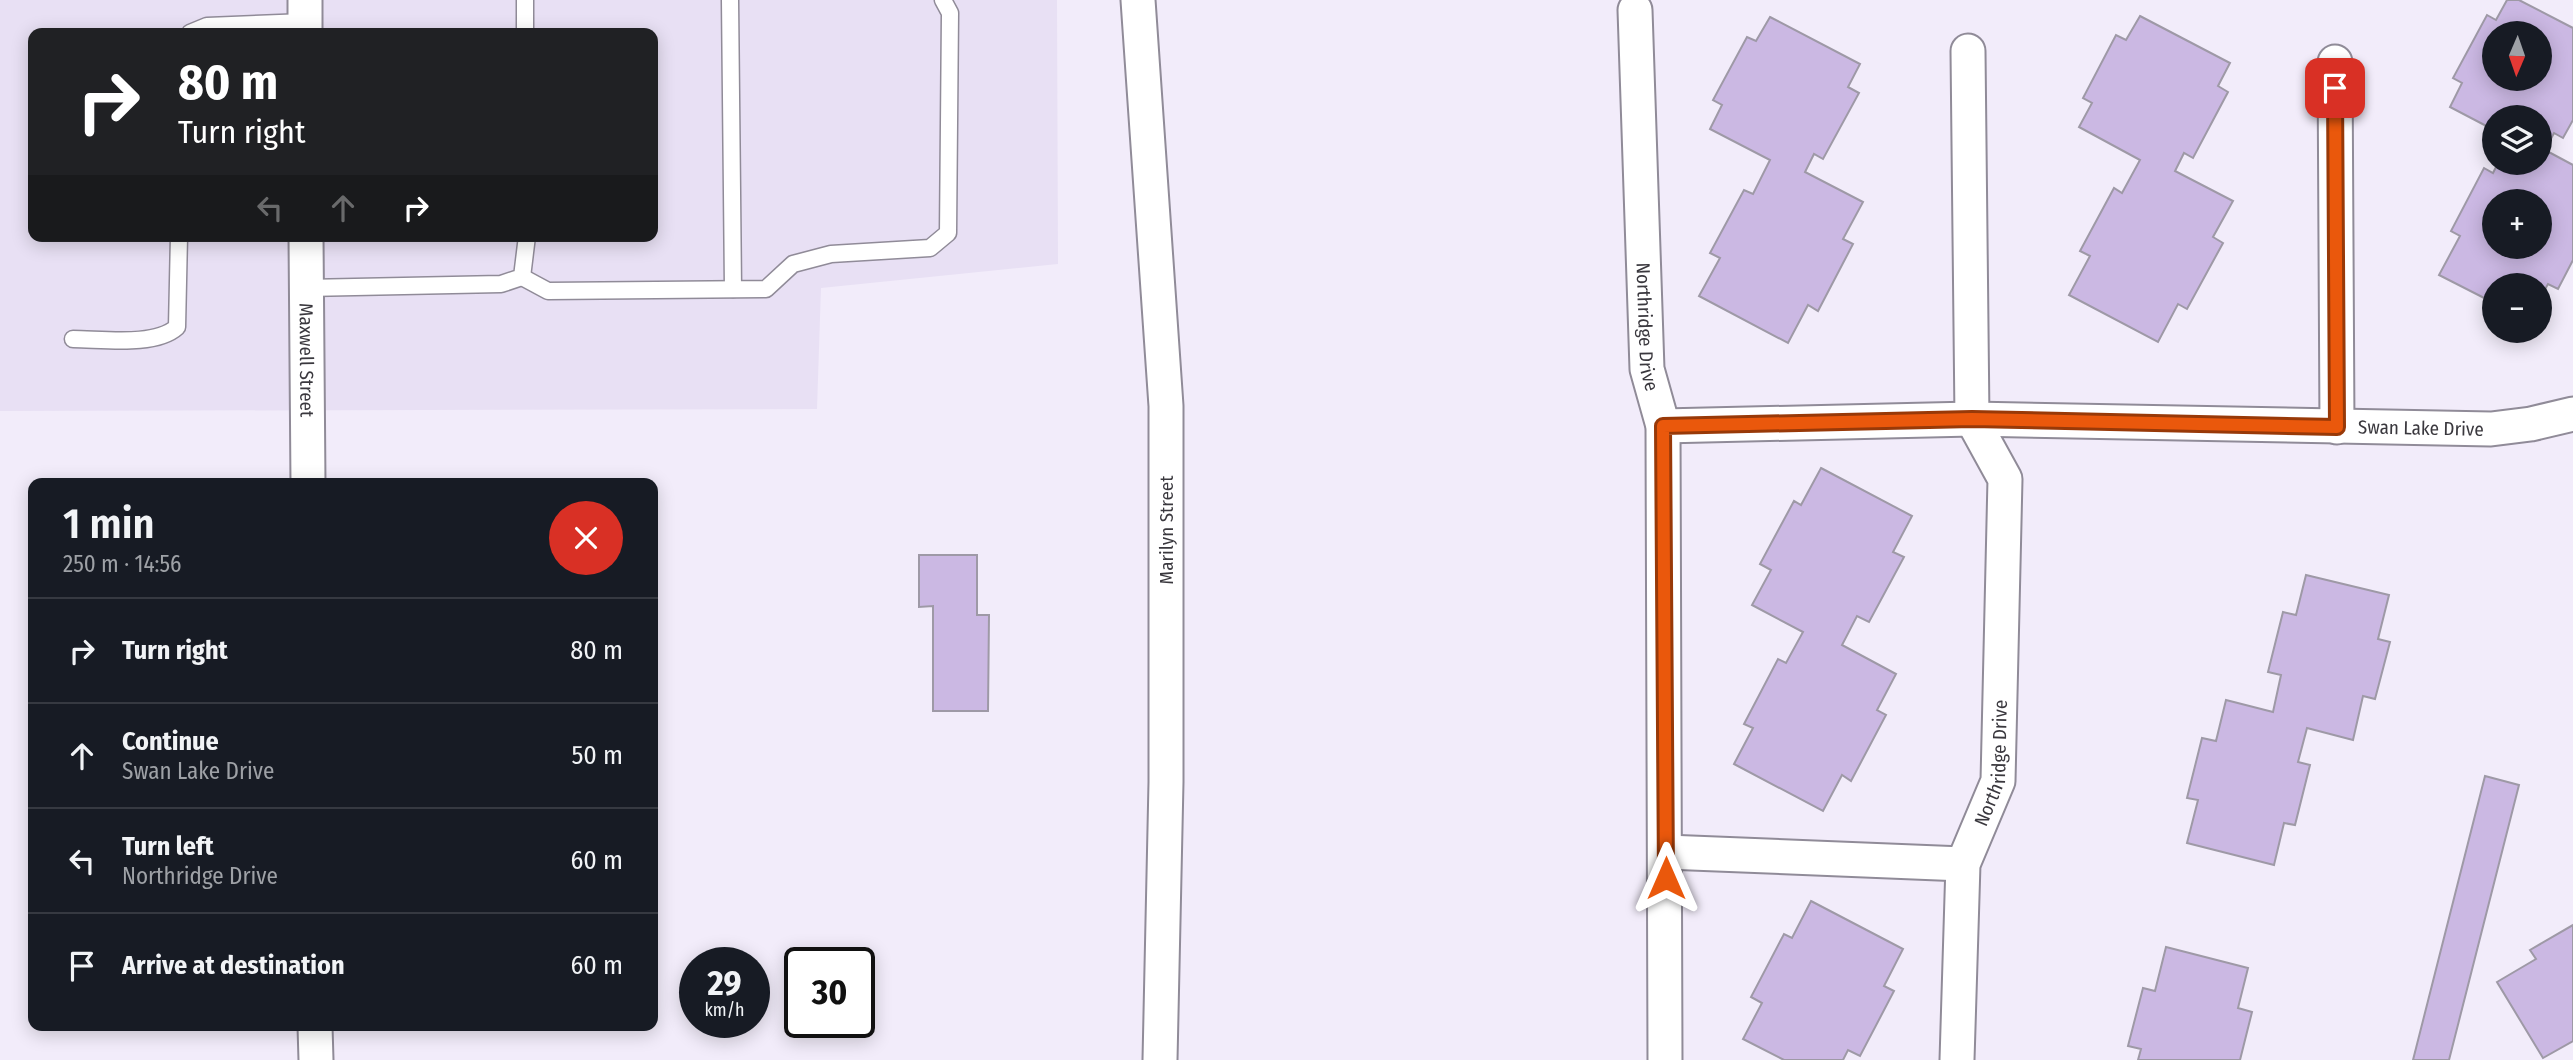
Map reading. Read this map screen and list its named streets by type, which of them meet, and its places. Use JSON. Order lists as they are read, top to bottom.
{
  "streets": {
    "street": [
      "Northridge Drive",
      "Maxwell Street",
      "Swan Lake Drive",
      "Marilyn Street"
    ]
  },
  "crossings": [
    ["Northridge Drive", "Swan Lake Drive"]
  ],
  "north": "bottom",
  "page": {
    "map_buttons": ["+", "−"],
    "turn": ["80 m", "Turn right"],
    "heading": ["1 min", "250 m · 14:56"],
    "list": [
      {
        "name": "Turn right",
        "value": "80 m"
      },
      {
        "name": "Continue",
        "note": "Swan Lake Drive",
        "value": "50 m"
      },
      {
        "name": "Turn left",
        "note": "Northridge Drive",
        "value": "60 m"
      },
      {
        "name": "Arrive at destination",
        "value": "60 m"
      }
    ],
    "speed": "29 km/h",
    "limit": "30"
  }
}
